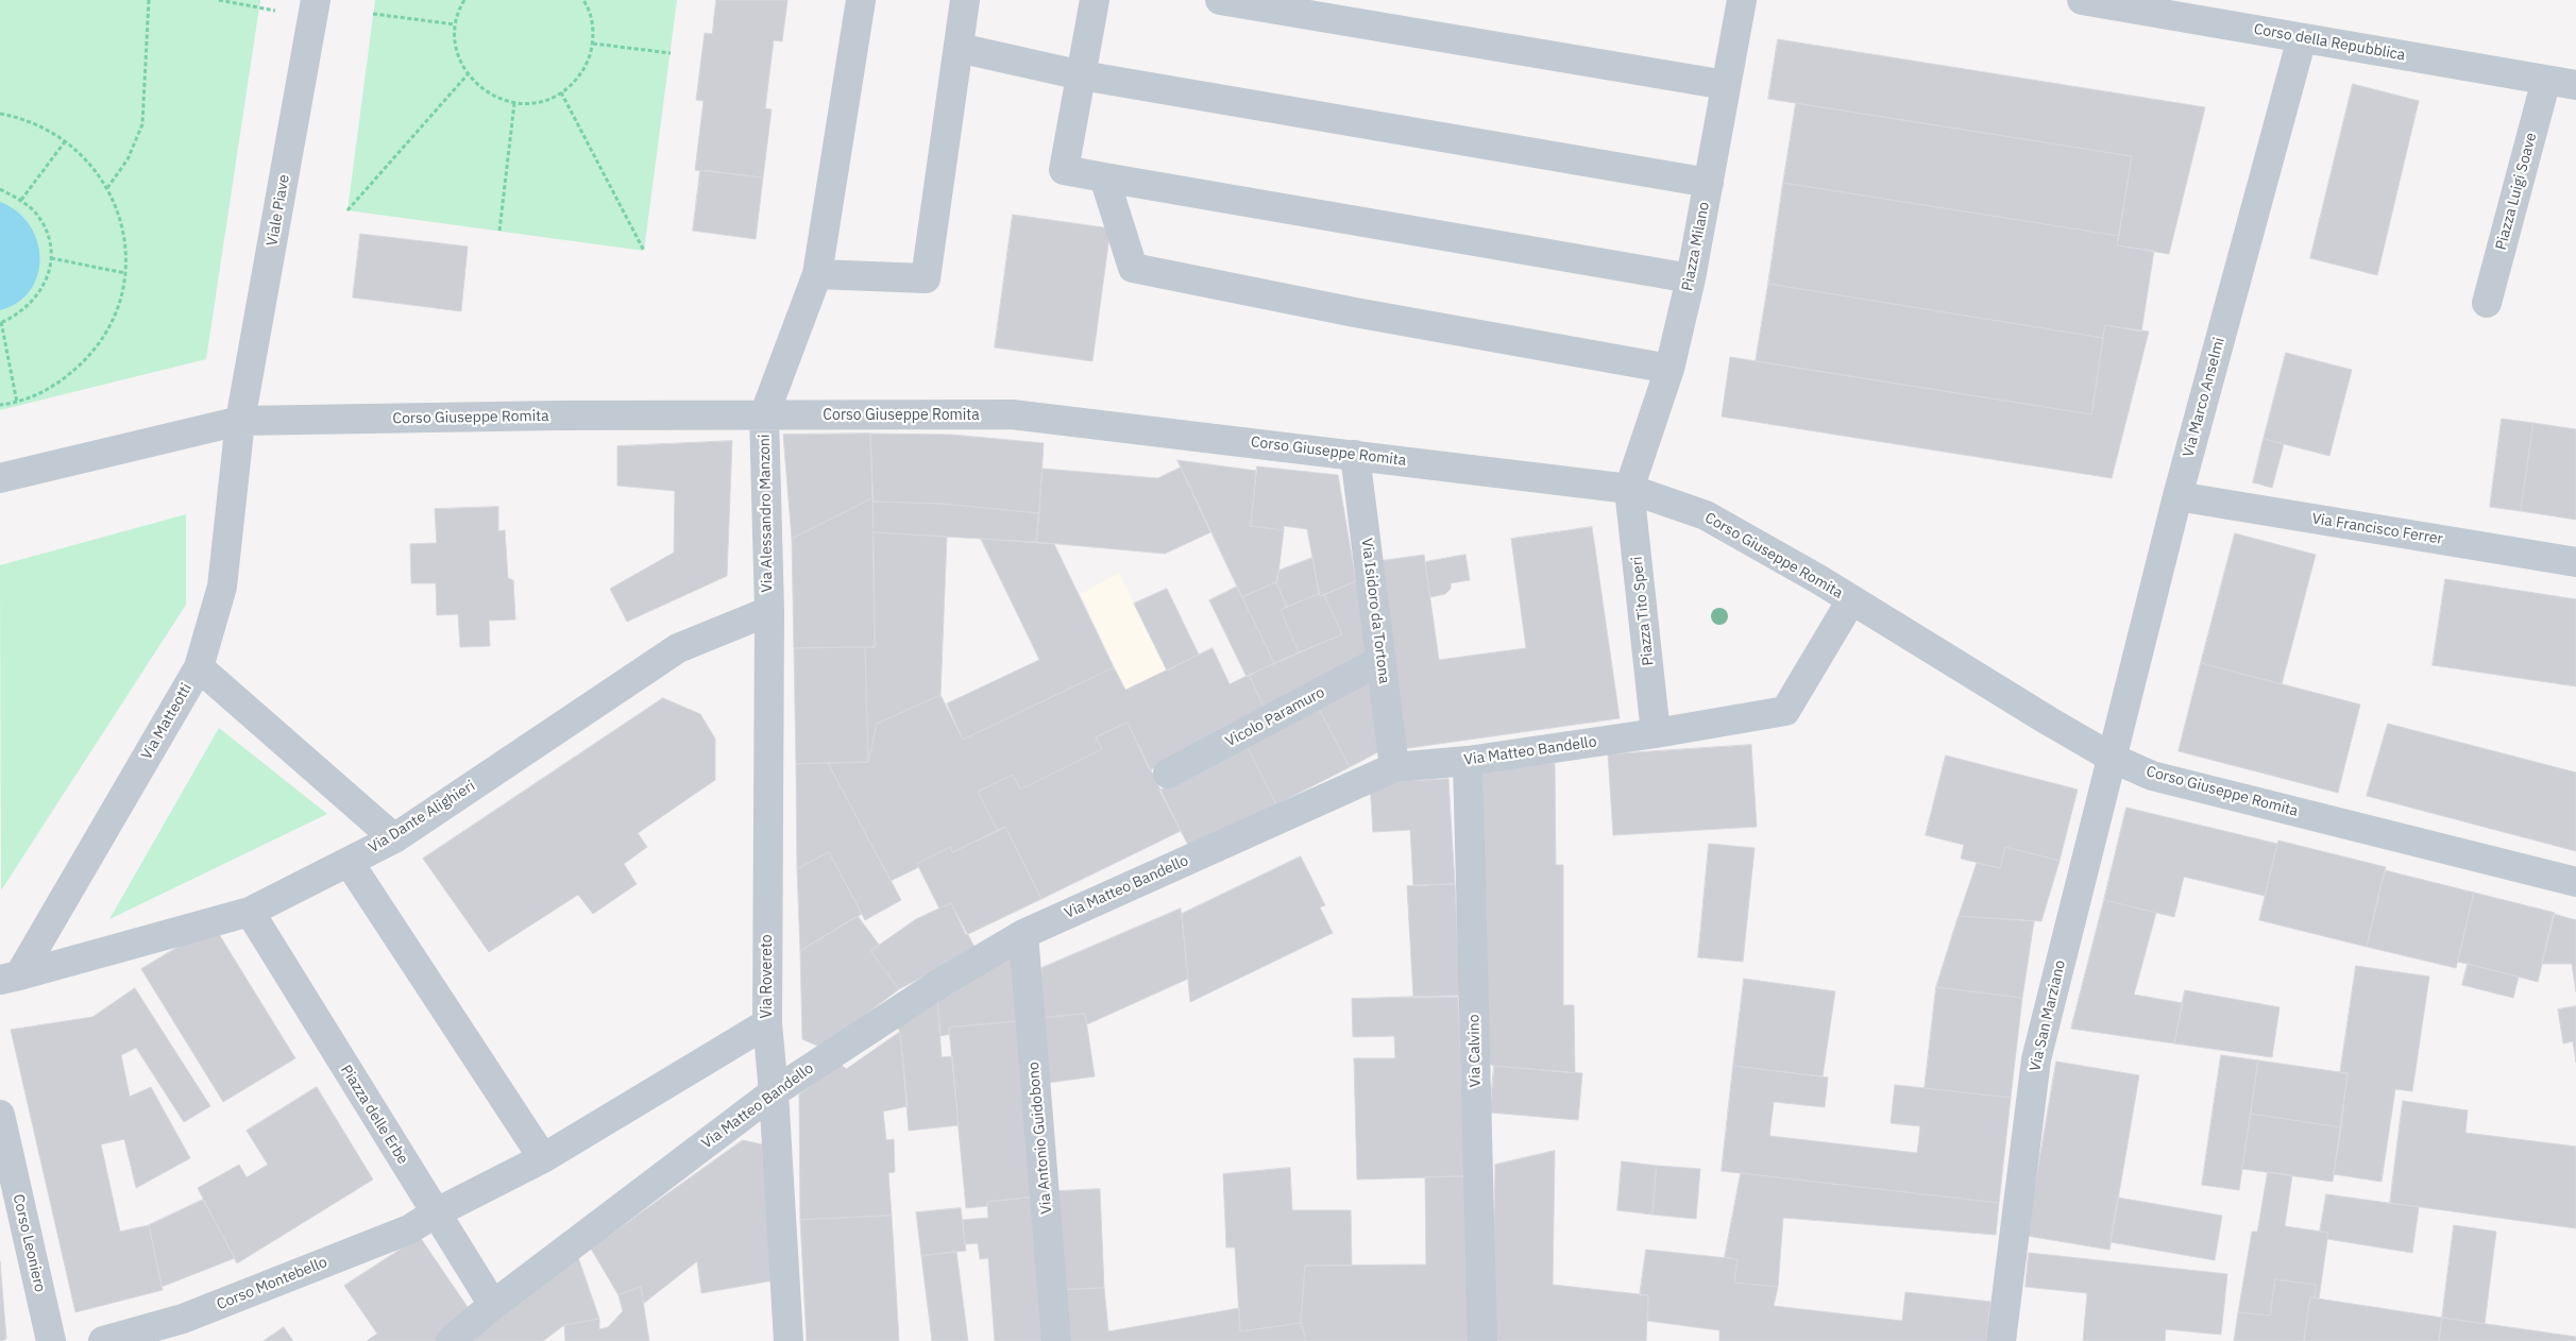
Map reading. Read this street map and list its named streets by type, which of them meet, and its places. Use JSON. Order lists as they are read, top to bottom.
{
  "streets": {
    "street": [
      "Corso della Repubblica",
      "Piazza Luigi Soave",
      "Viale Piave",
      "Piazza Milano",
      "Via Marco Anselmi",
      "Corso Giuseppe Romita",
      "Via Alessandro Manzoni",
      "Via Francisco Ferrer",
      "Via Isidoro da Tortona",
      "Piazza Tito Speri",
      "Vicolo Paramuro",
      "Via Matteotti",
      "Via Matteo Bandello",
      "Via Dante Alighieri",
      "Via Rovereto",
      "Via San Marziano",
      "Via Calvino",
      "Piazza delle Erbe",
      "Via Antonio Guidobono",
      "Corso Leoniero",
      "Corso Montebello"
    ]
  },
  "crossings": [
    ["Corso della Repubblica", "Piazza Luigi Soave"],
    ["Corso della Repubblica", "Via Marco Anselmi"],
    ["Viale Piave", "Corso Giuseppe Romita"],
    ["Viale Piave", "Via Matteotti"],
    ["Piazza Milano", "Corso Giuseppe Romita"],
    ["Piazza Milano", "Piazza Tito Speri"],
    ["Via Marco Anselmi", "Corso Giuseppe Romita"],
    ["Via Marco Anselmi", "Via Francisco Ferrer"],
    ["Via Marco Anselmi", "Via San Marziano"],
    ["Corso Giuseppe Romita", "Via Alessandro Manzoni"],
    ["Corso Giuseppe Romita", "Via Isidoro da Tortona"],
    ["Corso Giuseppe Romita", "Piazza Tito Speri"],
    ["Corso Giuseppe Romita", "Via Matteotti"],
    ["Corso Giuseppe Romita", "Via Matteo Bandello"],
    ["Corso Giuseppe Romita", "Via San Marziano"],
    ["Via Alessandro Manzoni", "Via Dante Alighieri"],
    ["Via Alessandro Manzoni", "Via Rovereto"],
    ["Via Isidoro da Tortona", "Vicolo Paramuro"],
    ["Via Isidoro da Tortona", "Via Matteo Bandello"],
    ["Piazza Tito Speri", "Via Matteo Bandello"],
    ["Via Matteotti", "Via Dante Alighieri"],
    ["Via Matteo Bandello", "Via Rovereto"],
    ["Via Matteo Bandello", "Via Calvino"],
    ["Via Matteo Bandello", "Piazza delle Erbe"],
    ["Via Matteo Bandello", "Via Antonio Guidobono"],
    ["Via Dante Alighieri", "Via Rovereto"],
    ["Via Dante Alighieri", "Piazza delle Erbe"],
    ["Piazza delle Erbe", "Corso Montebello"]
  ]
}
